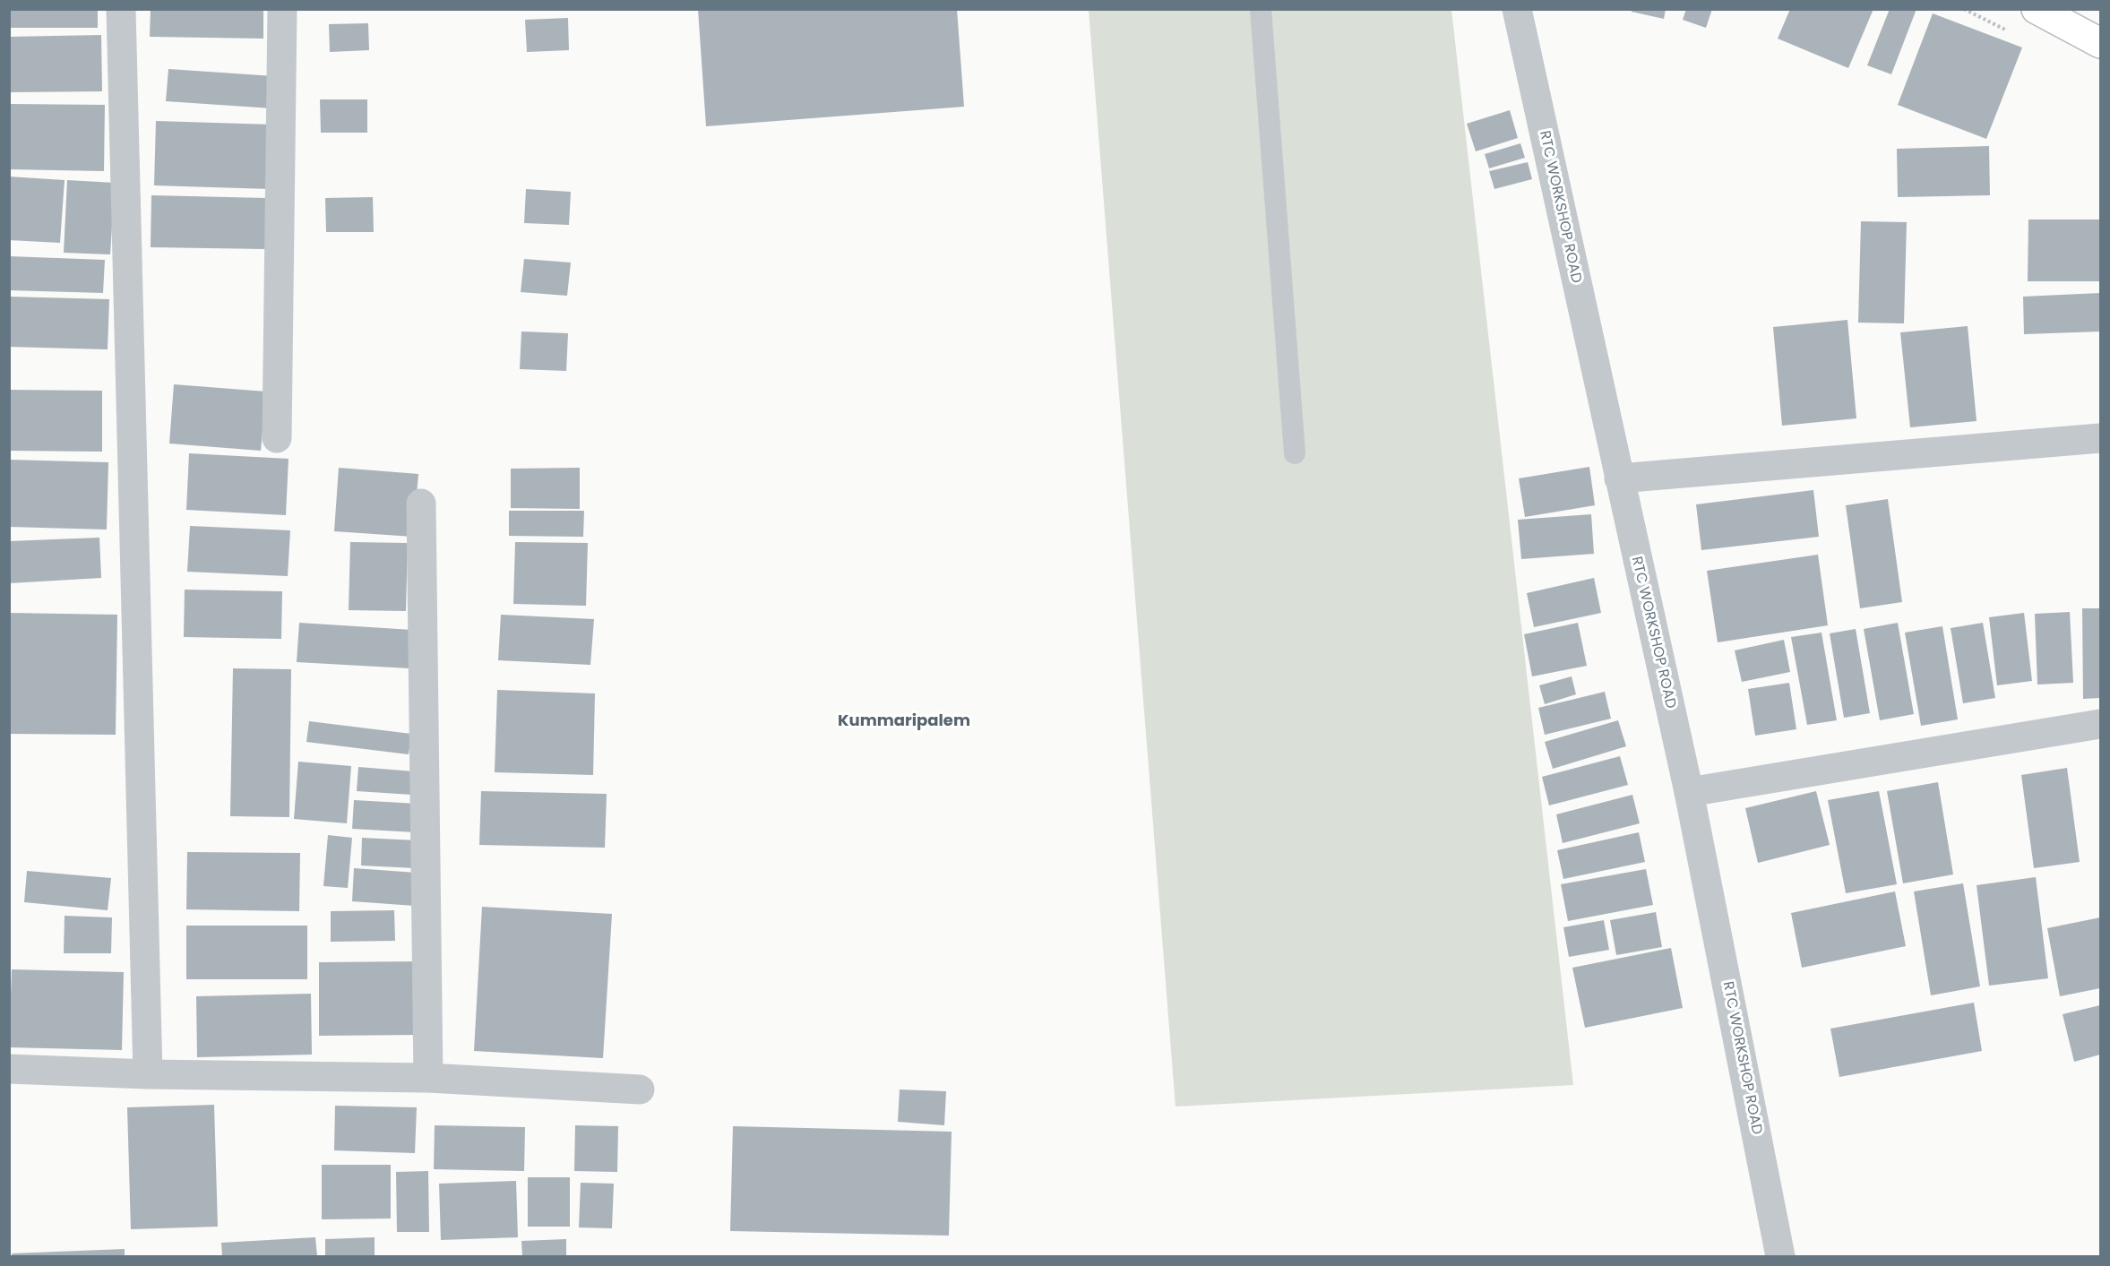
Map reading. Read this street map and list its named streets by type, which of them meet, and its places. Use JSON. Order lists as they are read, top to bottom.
{
  "streets": {
    "street": ["RTC WORKSHOP ROAD"]
  },
  "districts": ["Kummaripalem"]
}
